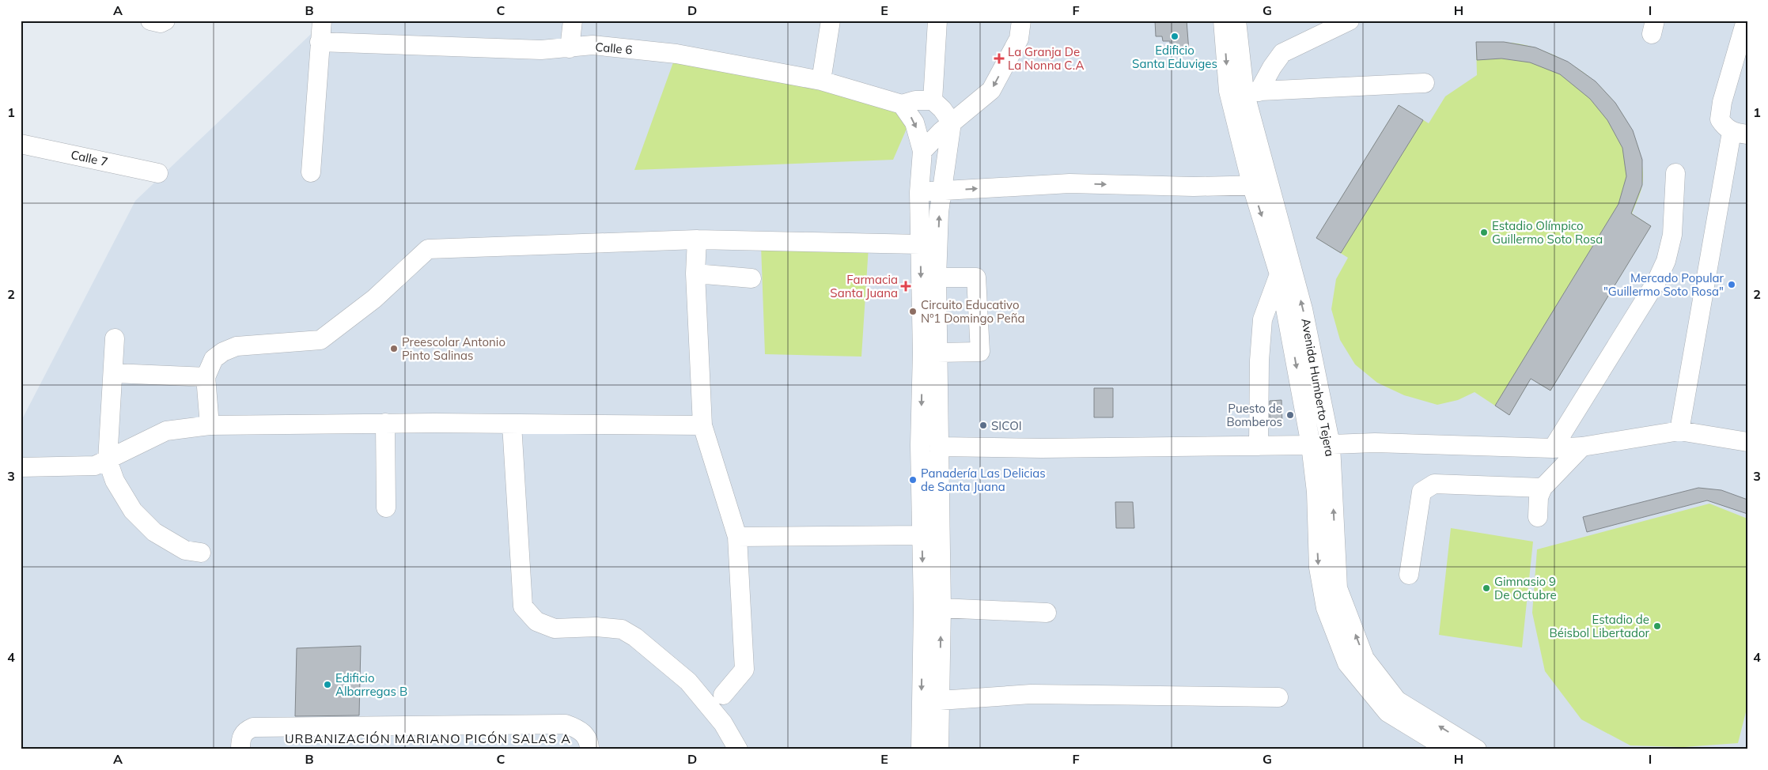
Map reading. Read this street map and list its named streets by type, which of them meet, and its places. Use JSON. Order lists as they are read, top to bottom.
{
  "streets": {
    "street": ["Calle 6", "Calle 7", "Avenida Humberto Tejera"]
  },
  "districts": ["URBANIZACIÓN MARIANO PICÓN SALAS A"],
  "places": {
    "other": [
      "Edificio Santa Eduviges",
      "Estadio Olímpico Guillermo Soto Rosa",
      "Mercado Popular \"Guillermo Soto Rosa\"",
      "Circuito Educativo Nº1 Domingo Peña",
      "Preescolar Antonio Pinto Salinas",
      "Puesto de Bomberos",
      "SICOI",
      "Panadería Las Delicias de Santa Juana",
      "Gimnasio 9 De Octubre",
      "Estadio de Béisbol Libertador",
      "Edificio Albarregas B"
    ],
    "health": ["La Granja De La Nonna C.A", "Farmacia Santa Juana"]
  },
  "grid": {
    "columns": [
      "A",
      "B",
      "C",
      "D",
      "E",
      "F",
      "G",
      "H",
      "I"
    ],
    "rows": [
      "1",
      "2",
      "3",
      "4"
    ]
  }
}
